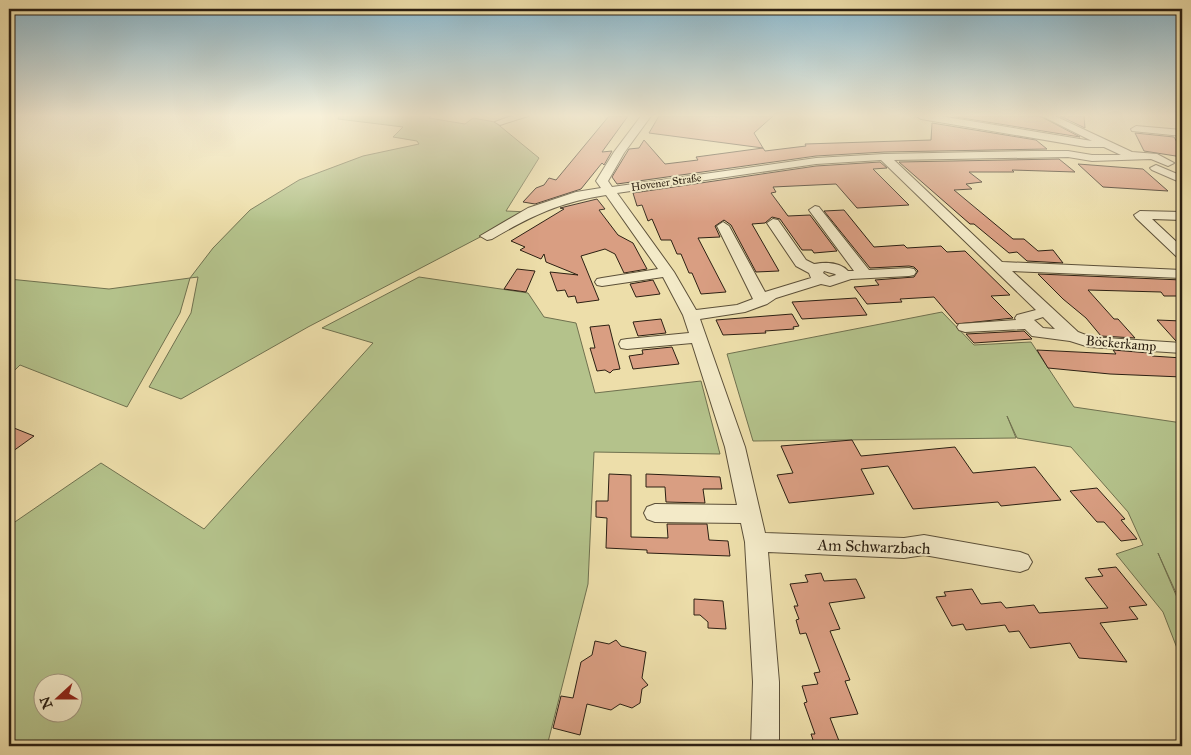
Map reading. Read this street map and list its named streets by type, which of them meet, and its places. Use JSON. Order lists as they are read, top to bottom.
{
  "streets": {
    "street": ["Hovener Straße", "Böckerkamp", "Am Schwarzbach"]
  },
  "crossings": [
    ["Hovener Straße", "Böckerkamp"]
  ],
  "north": "left"
}
